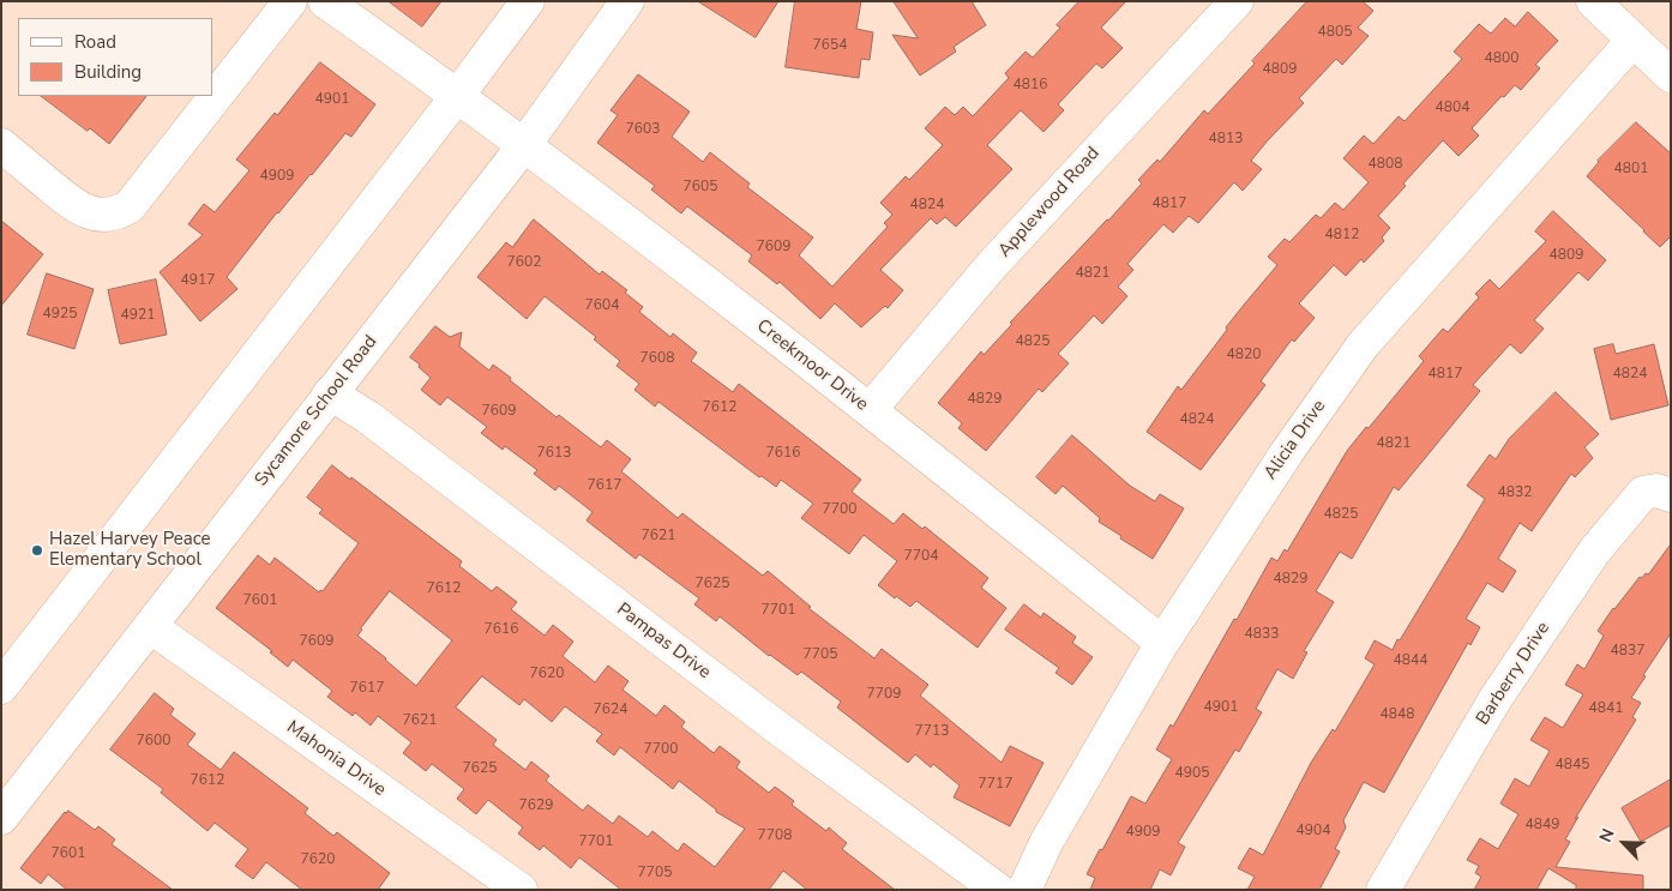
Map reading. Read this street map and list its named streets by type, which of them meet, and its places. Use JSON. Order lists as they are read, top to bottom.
{
  "streets": {
    "street": [
      "Applewood Road",
      "Creekmoor Drive",
      "Sycamore School Road",
      "Alicia Drive",
      "Pampas Drive",
      "Barberry Drive",
      "Mahonia Drive"
    ]
  },
  "crossings": [
    ["Applewood Road", "Creekmoor Drive"],
    ["Creekmoor Drive", "Sycamore School Road"],
    ["Creekmoor Drive", "Alicia Drive"],
    ["Sycamore School Road", "Pampas Drive"],
    ["Sycamore School Road", "Mahonia Drive"]
  ],
  "places": ["Hazel Harvey Peace Elementary School"],
  "house_numbers": [
    "4805",
    "7654",
    "4800",
    "4809",
    "4816",
    "4901",
    "4804",
    "7603",
    "4813",
    "4808",
    "4801",
    "4909",
    "7605",
    "4817",
    "4824",
    "4812",
    "7609",
    "4809",
    "7602",
    "4821",
    "4917",
    "7604",
    "4925",
    "4921",
    "4825",
    "4820",
    "7608",
    "4817",
    "4824",
    "4829",
    "7612",
    "7609",
    "4824",
    "4821",
    "7613",
    "7616",
    "7617",
    "4832",
    "7700",
    "4825",
    "7621",
    "7704",
    "4829",
    "7625",
    "7612",
    "7601",
    "7701",
    "7616",
    "4833",
    "7609",
    "4837",
    "7705",
    "4844",
    "7620",
    "7617",
    "7709",
    "4901",
    "4841",
    "7624",
    "4848",
    "7621",
    "7713",
    "7600",
    "7700",
    "4845",
    "7625",
    "4905",
    "7612",
    "7717",
    "7629",
    "4849",
    "4904",
    "4909",
    "7708",
    "7701",
    "7601",
    "7620",
    "7705"
  ],
  "legend": ["Road", "Building"],
  "north": "top left"
}
